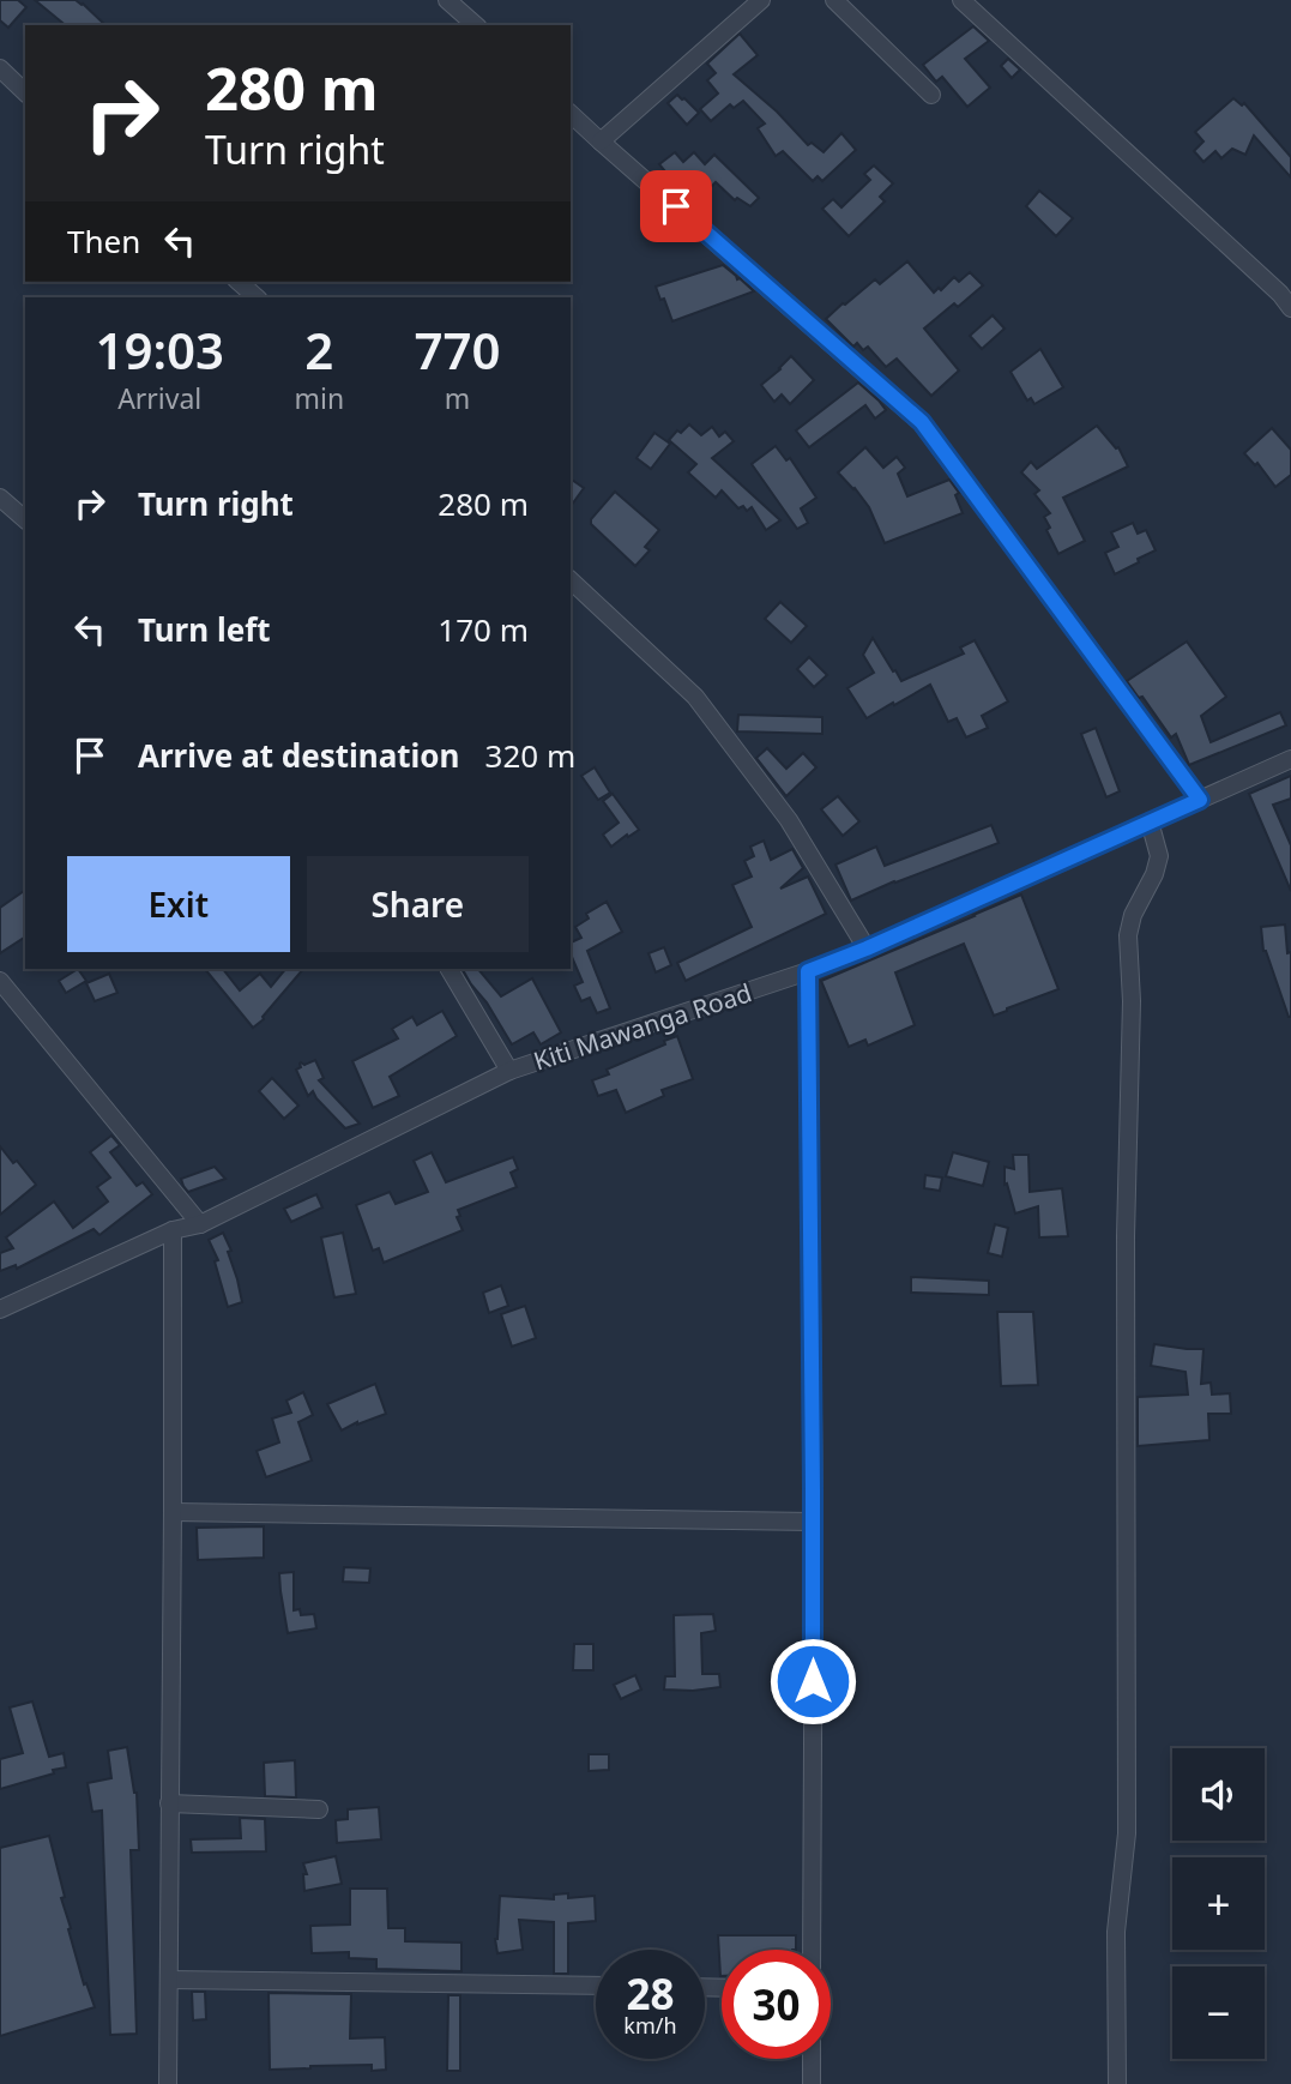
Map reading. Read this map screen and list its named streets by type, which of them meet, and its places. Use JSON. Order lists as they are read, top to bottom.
{
  "streets": {
    "street": ["Kiti Mawanga Road"]
  },
  "page": {
    "turn": ["280 m", "Turn right"],
    "then": "Then",
    "eta": [
      "19:03",
      "Arrival",
      "2",
      "min",
      "770",
      "m"
    ],
    "list": [
      {
        "name": "Turn right",
        "value": "280 m"
      },
      {
        "name": "Turn left",
        "value": "170 m"
      },
      {
        "name": "Arrive at destination",
        "value": "320 m"
      }
    ],
    "buttons": ["Exit", "Share"],
    "map_buttons": ["+", "−"],
    "speed": "28 km/h",
    "limit": "30"
  }
}
